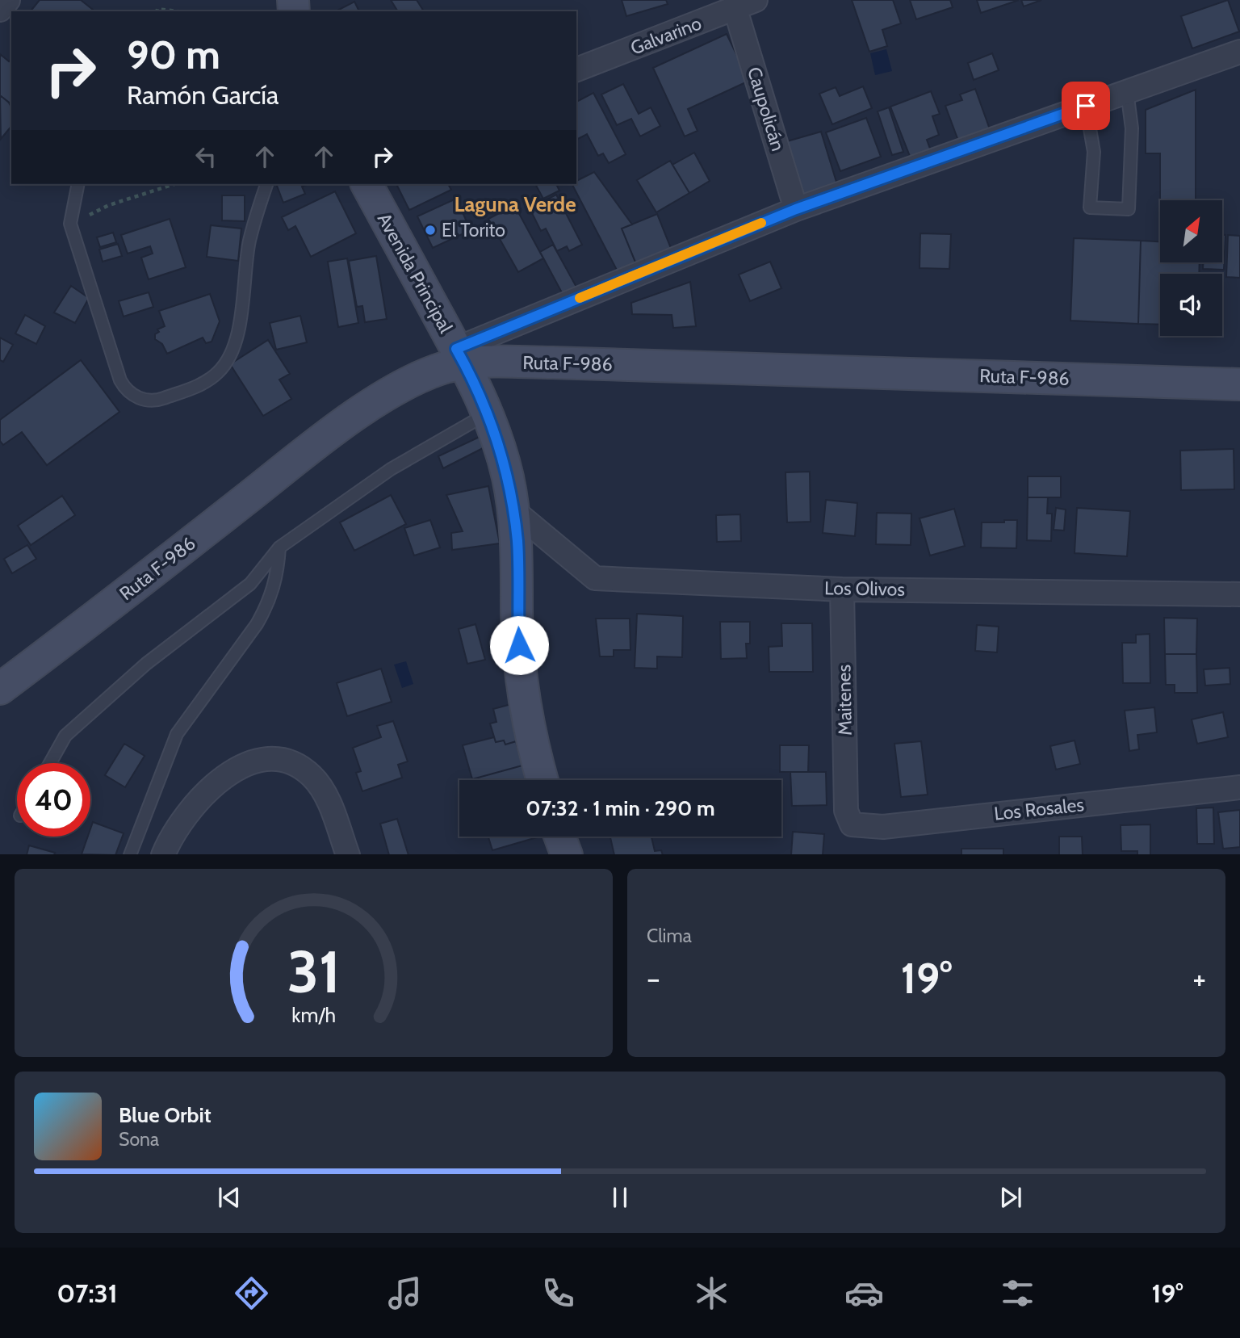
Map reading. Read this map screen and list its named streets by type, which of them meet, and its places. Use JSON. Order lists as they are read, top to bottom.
{
  "streets": {
    "main road": ["Avenida Principal", "Ruta F-986"],
    "street": [
      "Galvarino",
      "Caupolicán",
      "Los Olivos",
      "Maitenes",
      "Los Rosales"
    ]
  },
  "crossings": [
    ["Galvarino", "Caupolicán"],
    ["Avenida Principal", "Ruta F-986"],
    ["Avenida Principal", "Los Olivos"],
    ["Los Olivos", "Maitenes"],
    ["Maitenes", "Los Rosales"]
  ],
  "districts": ["Laguna Verde"],
  "places": ["El Torito"],
  "north": "top right",
  "page": {
    "turn": ["90 m", "Ramón García"],
    "limit": "40",
    "trip": "07:32 · 1 min · 290 m",
    "tile": "Clima",
    "heat": ["−", "19°", "+"],
    "song": ["Blue Orbit", "Sona"],
    "tabs": ["07:31", "19°"],
    "gauge": ["31", "km/h"]
  }
}
